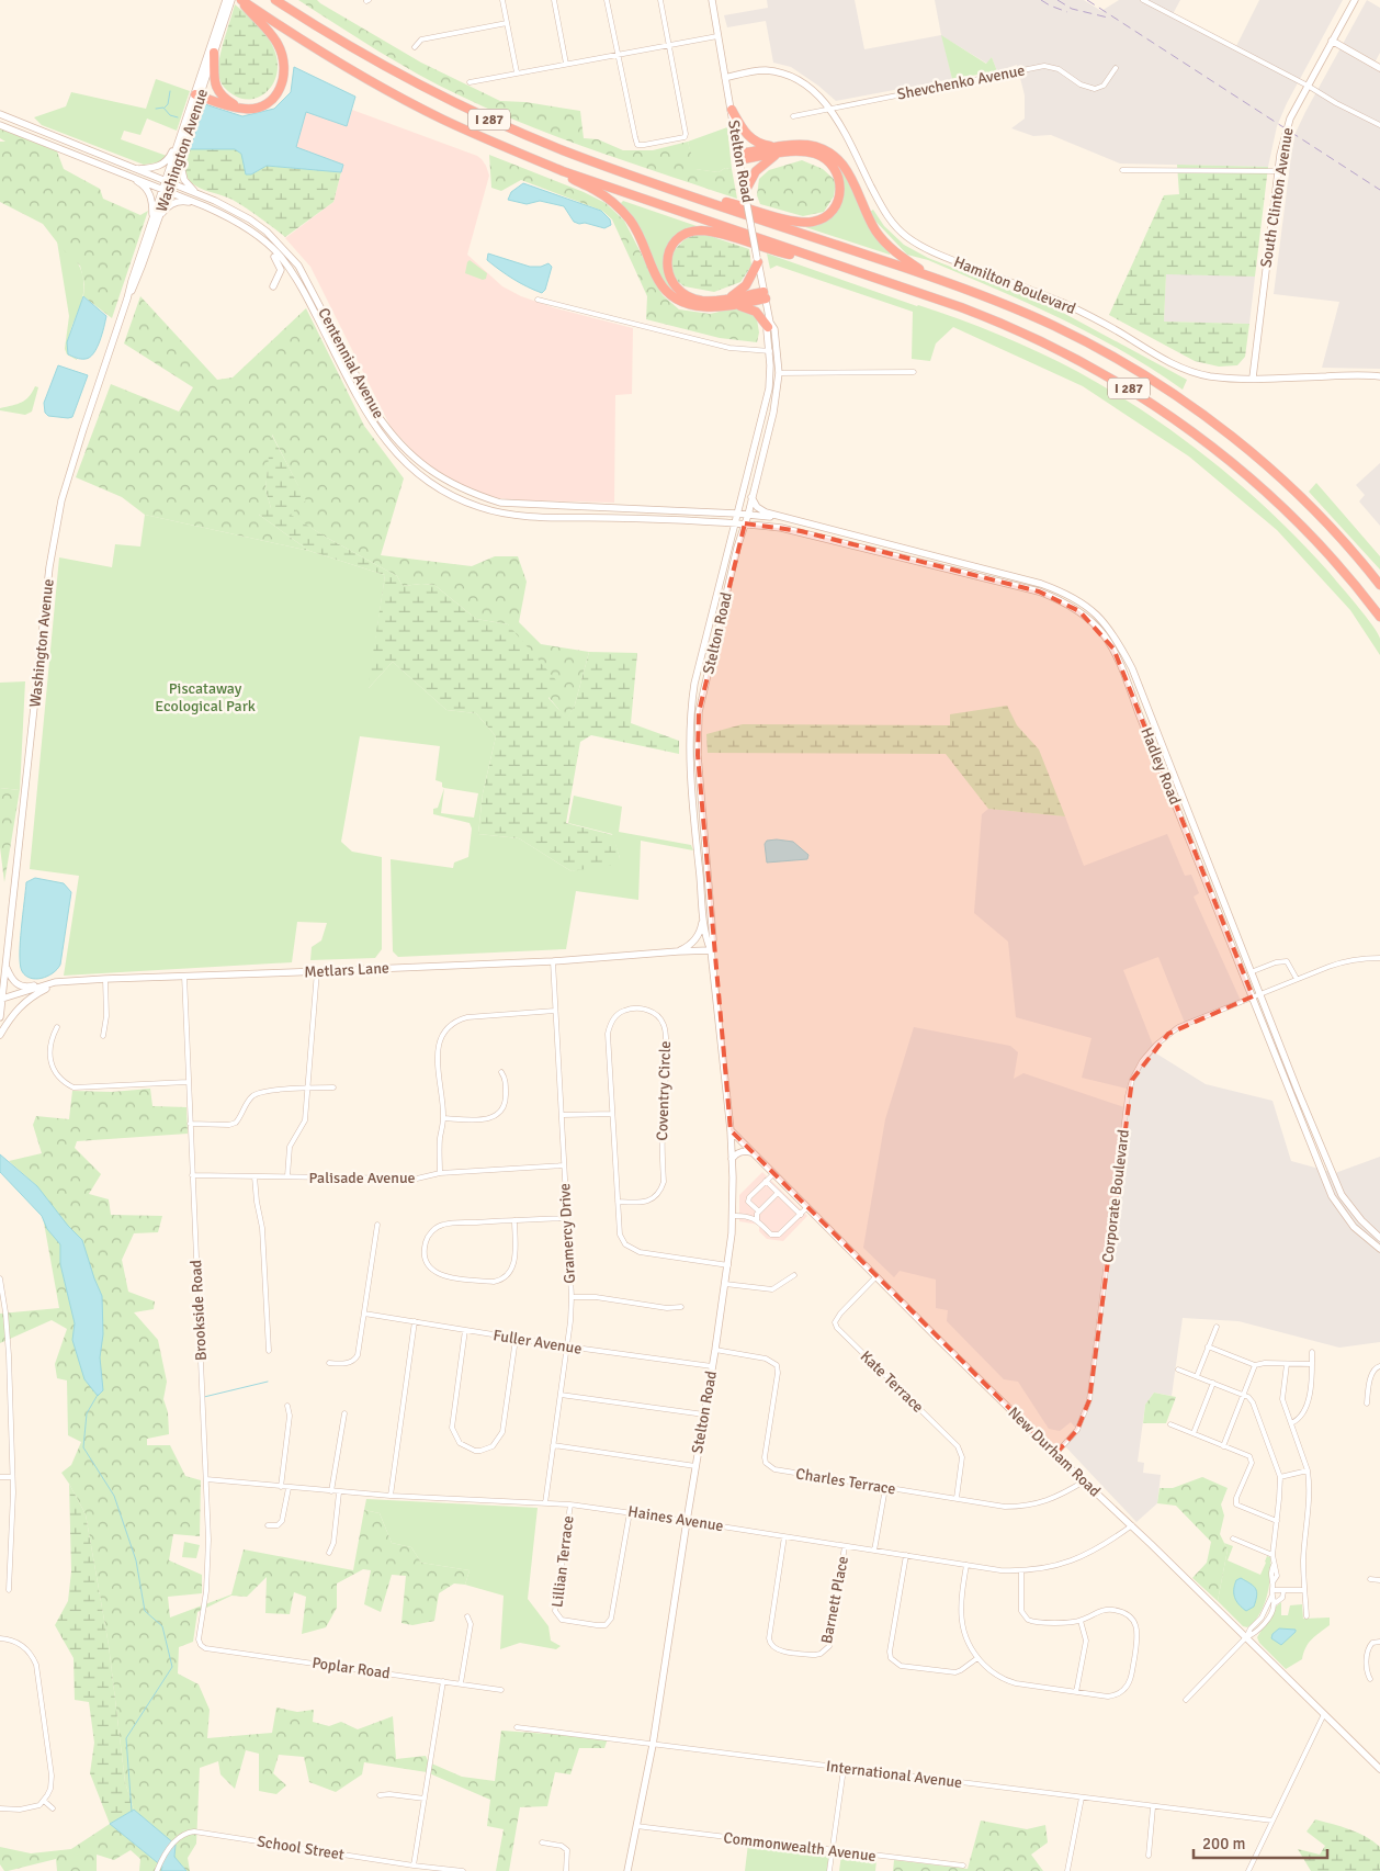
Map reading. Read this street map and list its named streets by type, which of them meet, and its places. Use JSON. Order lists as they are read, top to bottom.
{
  "streets": {
    "highway": ["I 287"],
    "main road": [
      "Washington Avenue",
      "Stelton Road",
      "South Clinton Avenue",
      "Hamilton Boulevard",
      "Centennial Avenue",
      "Hadley Road",
      "Metlars Lane",
      "New Durham Road"
    ],
    "street": [
      "Shevchenko Avenue",
      "Coventry Circle",
      "Palisade Avenue",
      "Corporate Boulevard",
      "Gramercy Drive",
      "Brookside Road",
      "Fuller Avenue",
      "Kate Terrace",
      "Charles Terrace",
      "Haines Avenue",
      "Lillian Terrace",
      "Barnett Place",
      "Poplar Road",
      "International Avenue",
      "Commonwealth Avenue",
      "School Street"
    ]
  },
  "crossings": [
    ["Shevchenko Avenue", "Hamilton Boulevard"],
    ["Washington Avenue", "Centennial Avenue"],
    ["Washington Avenue", "Metlars Lane"],
    ["Stelton Road", "Hamilton Boulevard"],
    ["Stelton Road", "Centennial Avenue"],
    ["Stelton Road", "Hadley Road"],
    ["Stelton Road", "Metlars Lane"],
    ["Stelton Road", "Coventry Circle"],
    ["Stelton Road", "Fuller Avenue"],
    ["Stelton Road", "New Durham Road"],
    ["Stelton Road", "Charles Terrace"],
    ["Stelton Road", "Haines Avenue"],
    ["Stelton Road", "International Avenue"],
    ["Stelton Road", "Commonwealth Avenue"],
    ["South Clinton Avenue", "Hamilton Boulevard"],
    ["Centennial Avenue", "Hadley Road"],
    ["Hadley Road", "Corporate Boulevard"],
    ["Metlars Lane", "Gramercy Drive"],
    ["Metlars Lane", "Brookside Road"],
    ["Palisade Avenue", "Gramercy Drive"],
    ["Palisade Avenue", "Brookside Road"],
    ["Corporate Boulevard", "New Durham Road"],
    ["Gramercy Drive", "Fuller Avenue"],
    ["Gramercy Drive", "Haines Avenue"],
    ["Brookside Road", "Haines Avenue"],
    ["Brookside Road", "Poplar Road"],
    ["Kate Terrace", "New Durham Road"],
    ["Kate Terrace", "Charles Terrace"],
    ["New Durham Road", "Charles Terrace"],
    ["New Durham Road", "Haines Avenue"],
    ["Haines Avenue", "Lillian Terrace"],
    ["Haines Avenue", "Barnett Place"]
  ],
  "parks": ["Piscataway Ecological Park"],
  "scale_bar": "200 m"
}
